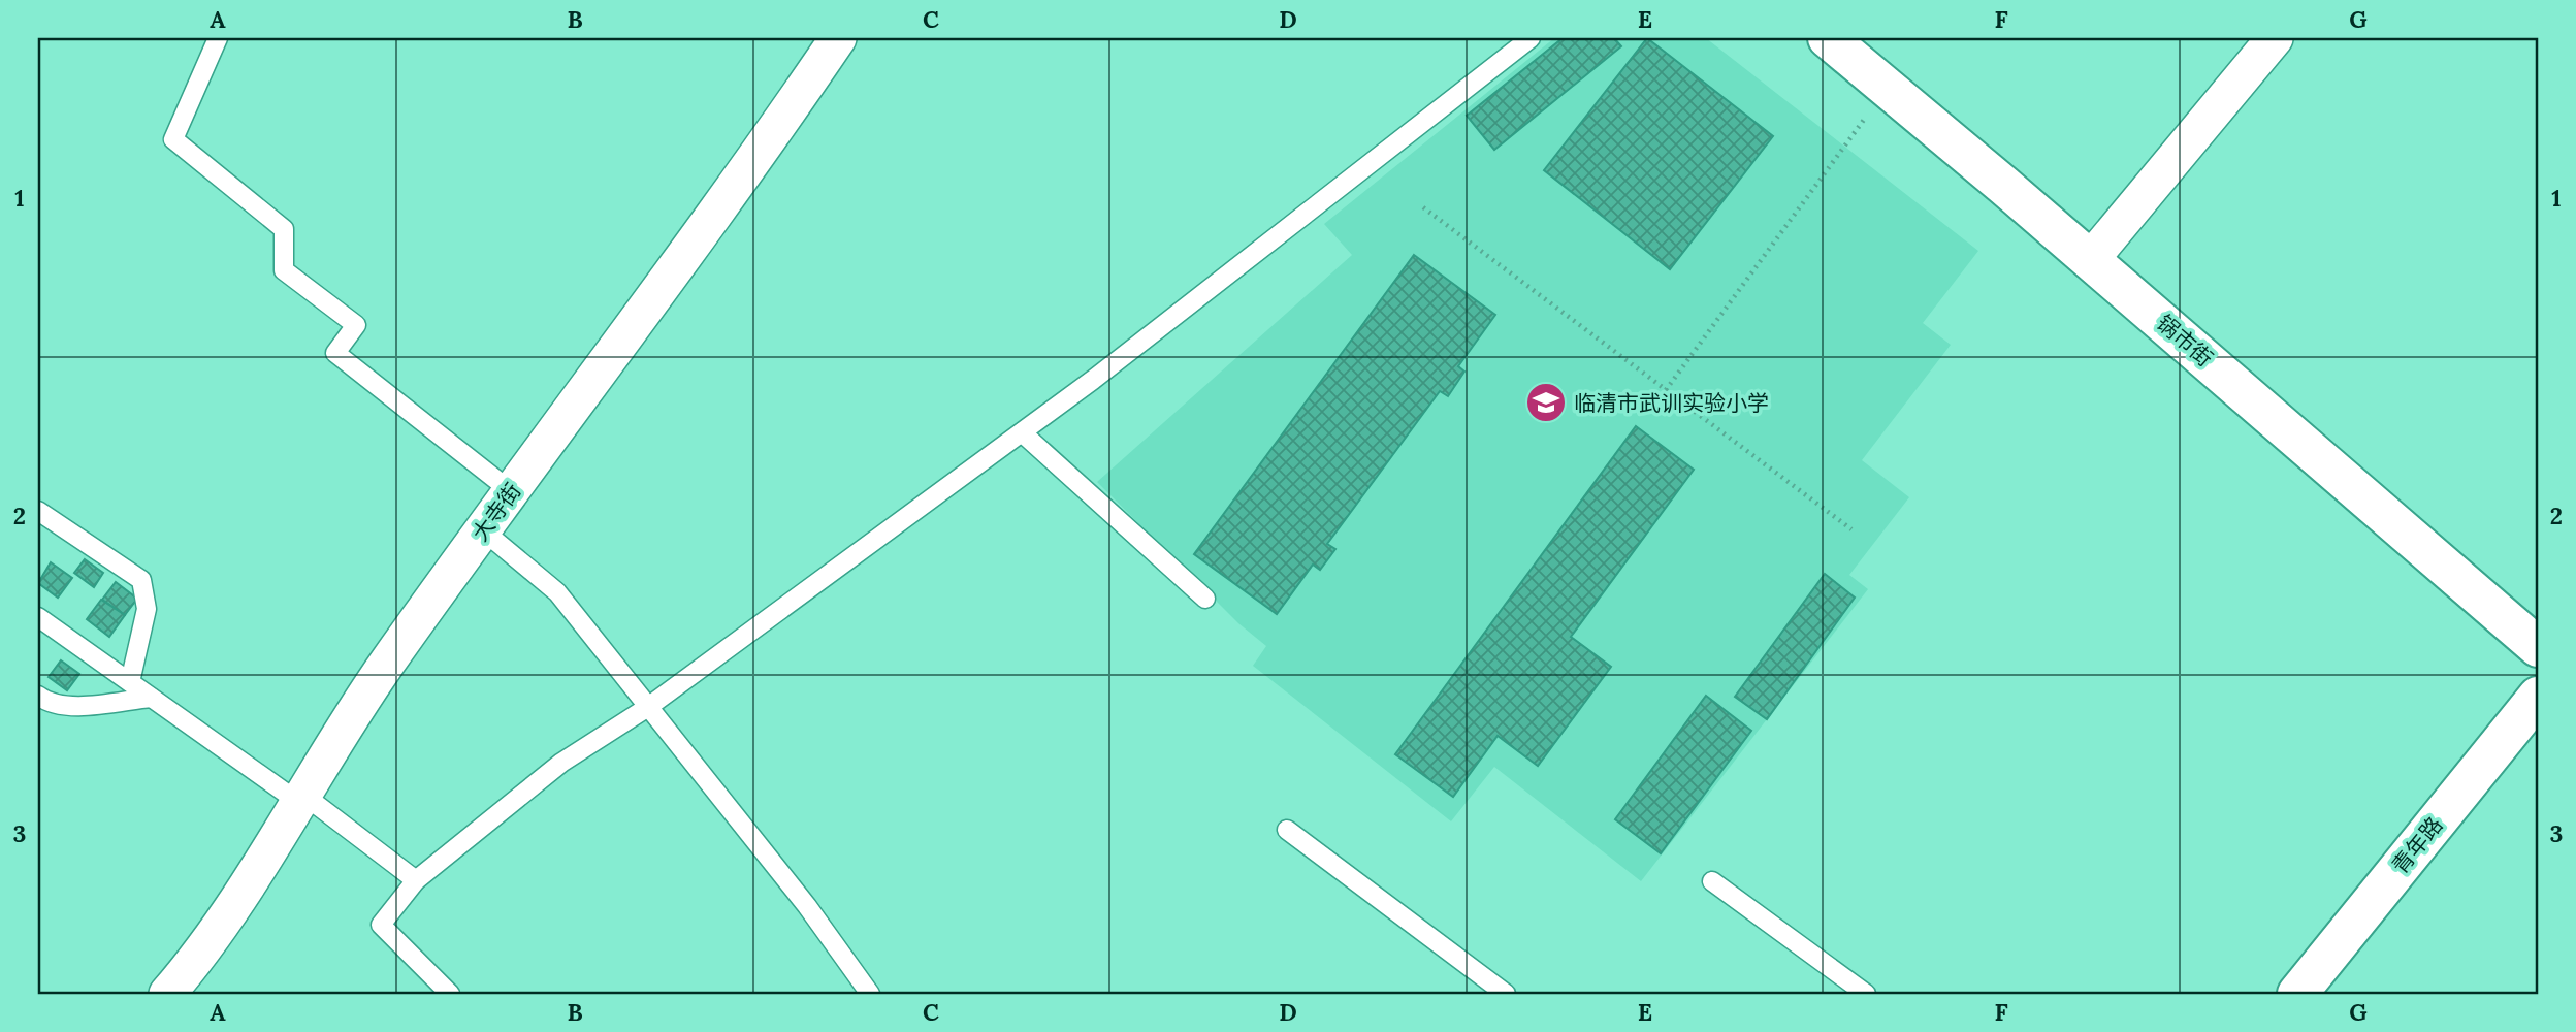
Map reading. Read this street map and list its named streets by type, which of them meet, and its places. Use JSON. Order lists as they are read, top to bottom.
{
  "streets": {
    "street": ["锅市街", "大寺街", "青年路"]
  },
  "places": {
    "school or university": ["临清市武训实验小学"]
  },
  "grid": {
    "columns": [
      "A",
      "B",
      "C",
      "D",
      "E",
      "F",
      "G"
    ],
    "rows": ["1", "2", "3"]
  }
}
